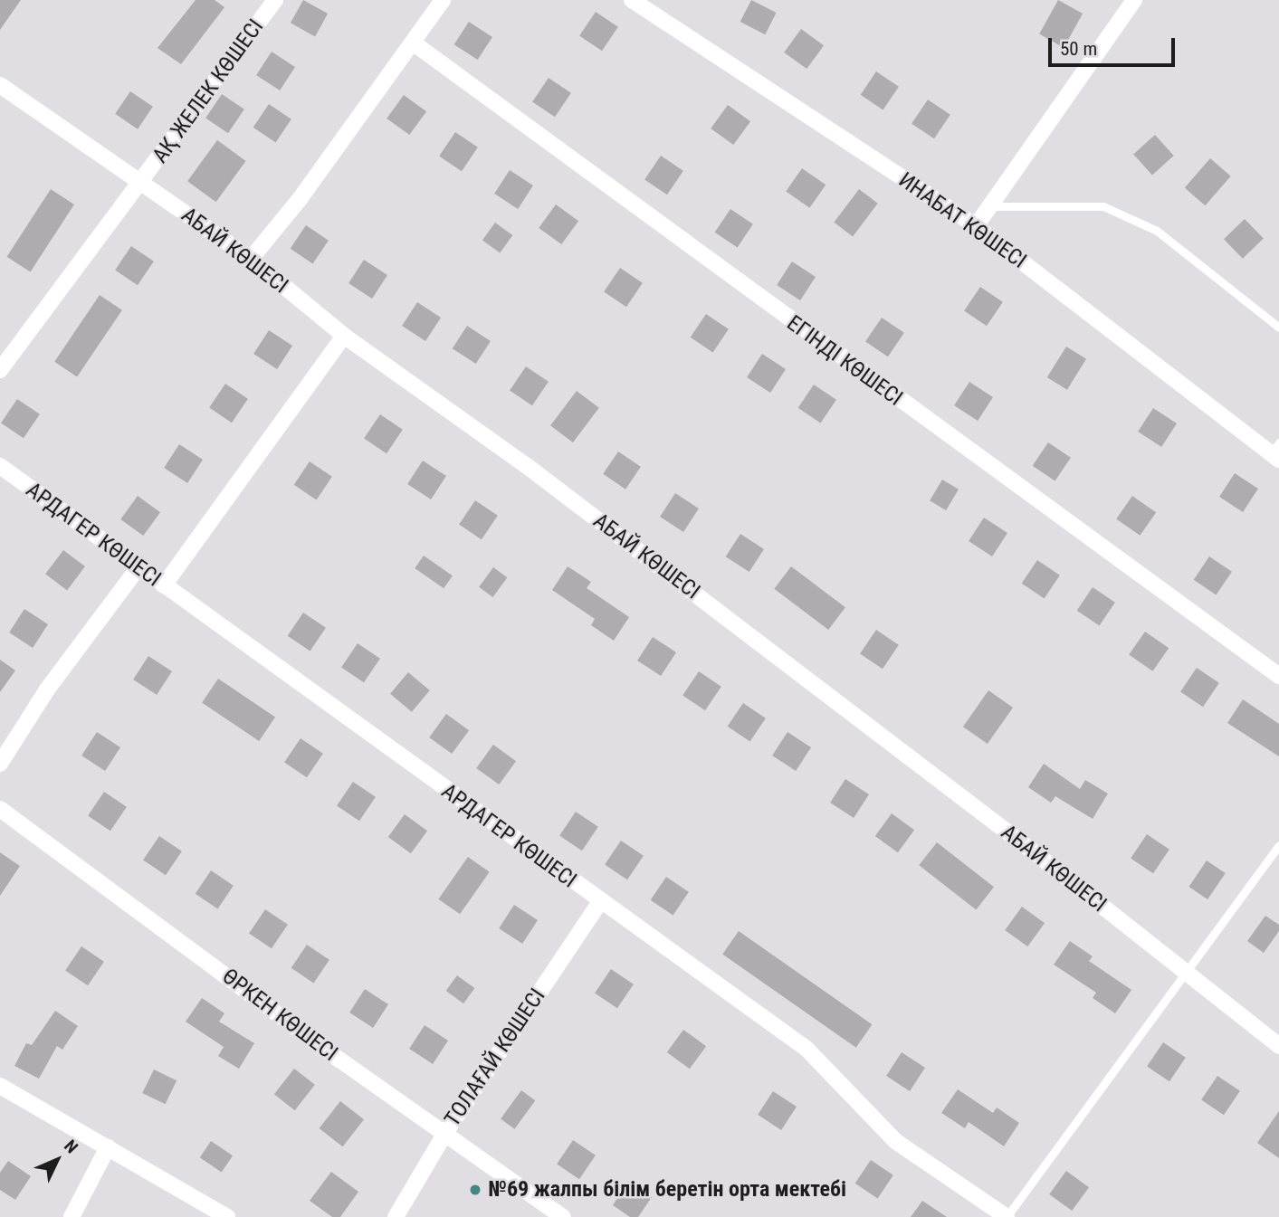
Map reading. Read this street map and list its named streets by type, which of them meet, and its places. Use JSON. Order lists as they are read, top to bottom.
{
  "streets": {
    "street": [
      "АҚ ЖЕЛЕК КӨШЕСІ",
      "ИНАБАТ КӨШЕСІ",
      "АБАЙ КӨШЕСІ",
      "ЕГІНДІ КӨШЕСІ",
      "АРДАГЕР КӨШЕСІ",
      "ӨРКЕН КӨШЕСІ",
      "ТОЛАҒАЙ КӨШЕСІ"
    ]
  },
  "crossings": [
    ["АҚ ЖЕЛЕК КӨШЕСІ", "АБАЙ КӨШЕСІ"],
    ["АРДАГЕР КӨШЕСІ", "ТОЛАҒАЙ КӨШЕСІ"],
    ["ӨРКЕН КӨШЕСІ", "ТОЛАҒАЙ КӨШЕСІ"]
  ],
  "places": ["№69 жалпы білім беретін орта мектебі"],
  "scale_bar": "50 m",
  "north": "top right"
}
